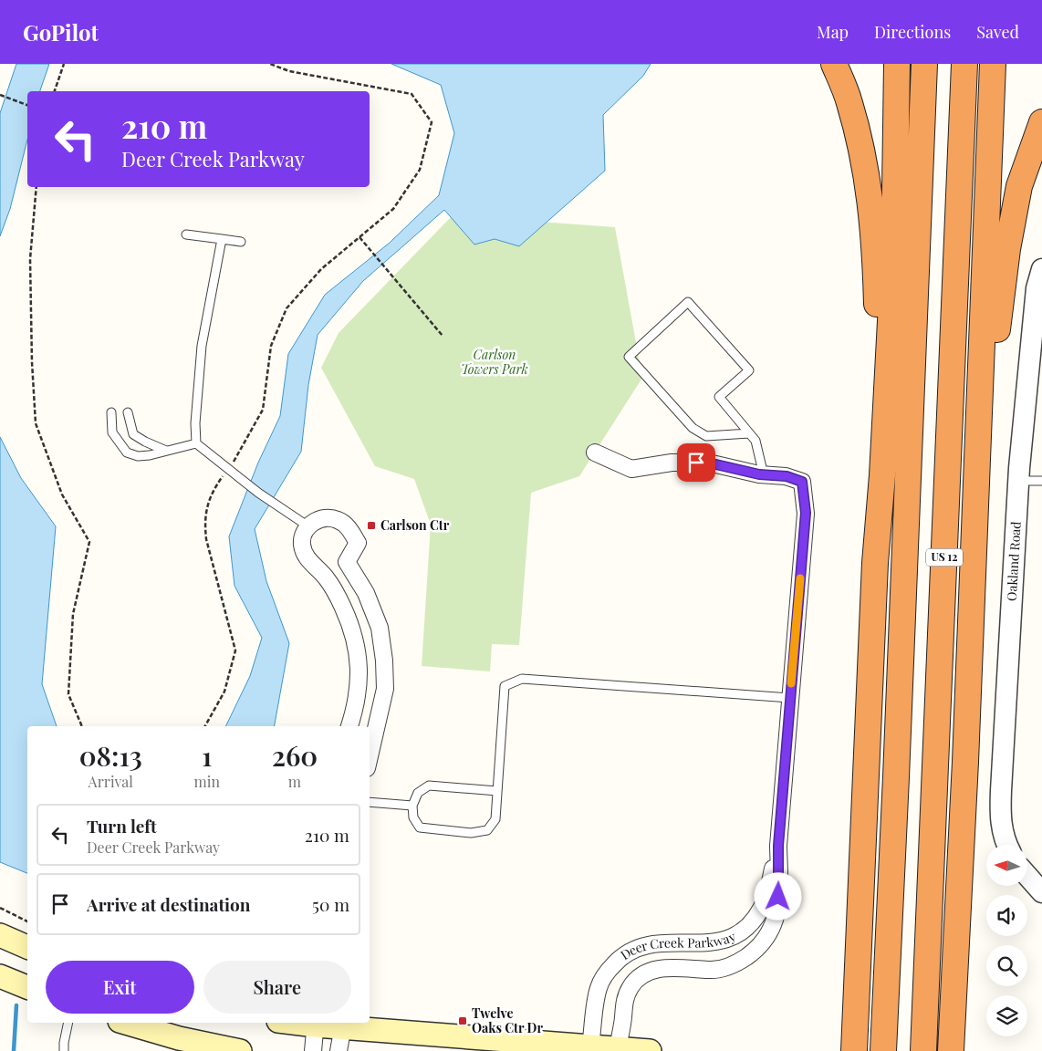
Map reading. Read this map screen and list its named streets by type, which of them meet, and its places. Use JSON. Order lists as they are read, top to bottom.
{
  "streets": {
    "highway": ["US 12"],
    "street": ["Oakland Road", "Deer Creek Parkway"]
  },
  "parks": ["Carlson Towers Park"],
  "places": {
    "transit": ["Carlson Ctr", "Twelve Oaks Ctr Dr"]
  },
  "north": "left",
  "page": {
    "header": "GoPilot",
    "nav": ["Map", "Directions", "Saved"],
    "turn": ["210 m", "Deer Creek Parkway"],
    "eta": [
      "08:13",
      "Arrival",
      "1",
      "min",
      "260",
      "m"
    ],
    "list": [
      {
        "name": "Turn left",
        "note": "Deer Creek Parkway",
        "value": "210 m"
      },
      {
        "name": "Arrive at destination",
        "value": "50 m"
      }
    ],
    "buttons": ["Exit", "Share"]
  }
}
